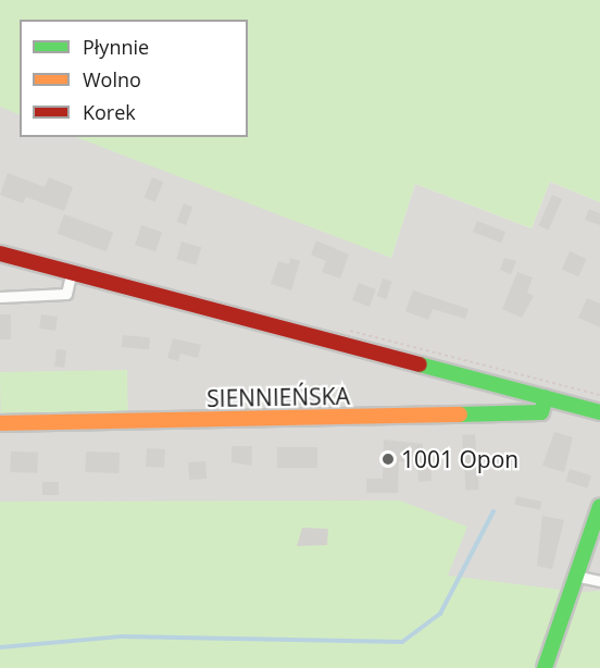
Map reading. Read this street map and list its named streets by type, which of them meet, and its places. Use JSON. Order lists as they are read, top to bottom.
{
  "streets": {
    "street": ["SIENNIEŃSKA"]
  },
  "places": ["1001 Opon"],
  "legend": ["Płynnie", "Wolno", "Korek"]
}
